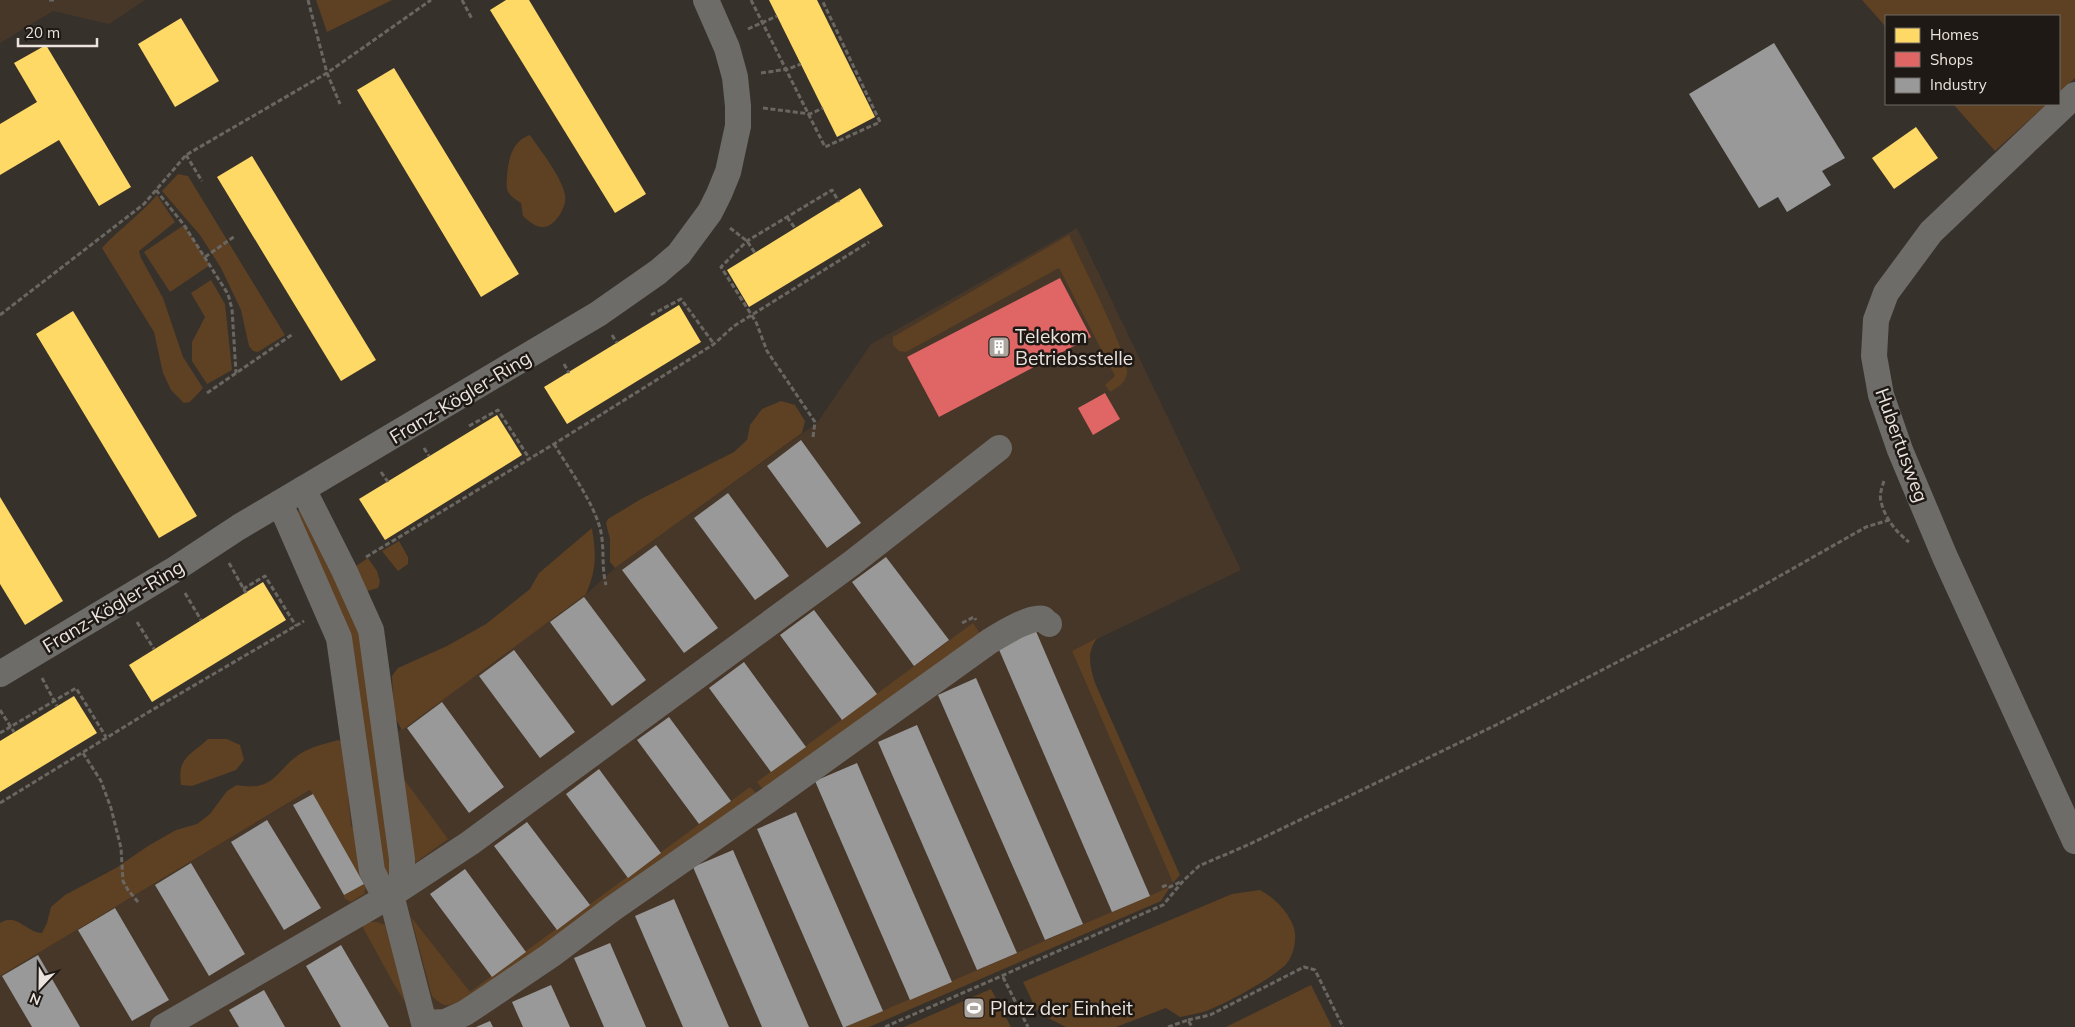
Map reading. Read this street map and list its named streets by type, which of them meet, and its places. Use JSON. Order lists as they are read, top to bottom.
{
  "streets": {
    "street": ["Franz-Kögler-Ring", "Hubertusweg"]
  },
  "places": {
    "building": ["Telekom Betriebsstelle"],
    "sports": ["Platz der Einheit"]
  },
  "legend": ["Homes", "Shops", "Industry"],
  "scale_bar": "20 m",
  "north": "bottom"
}
